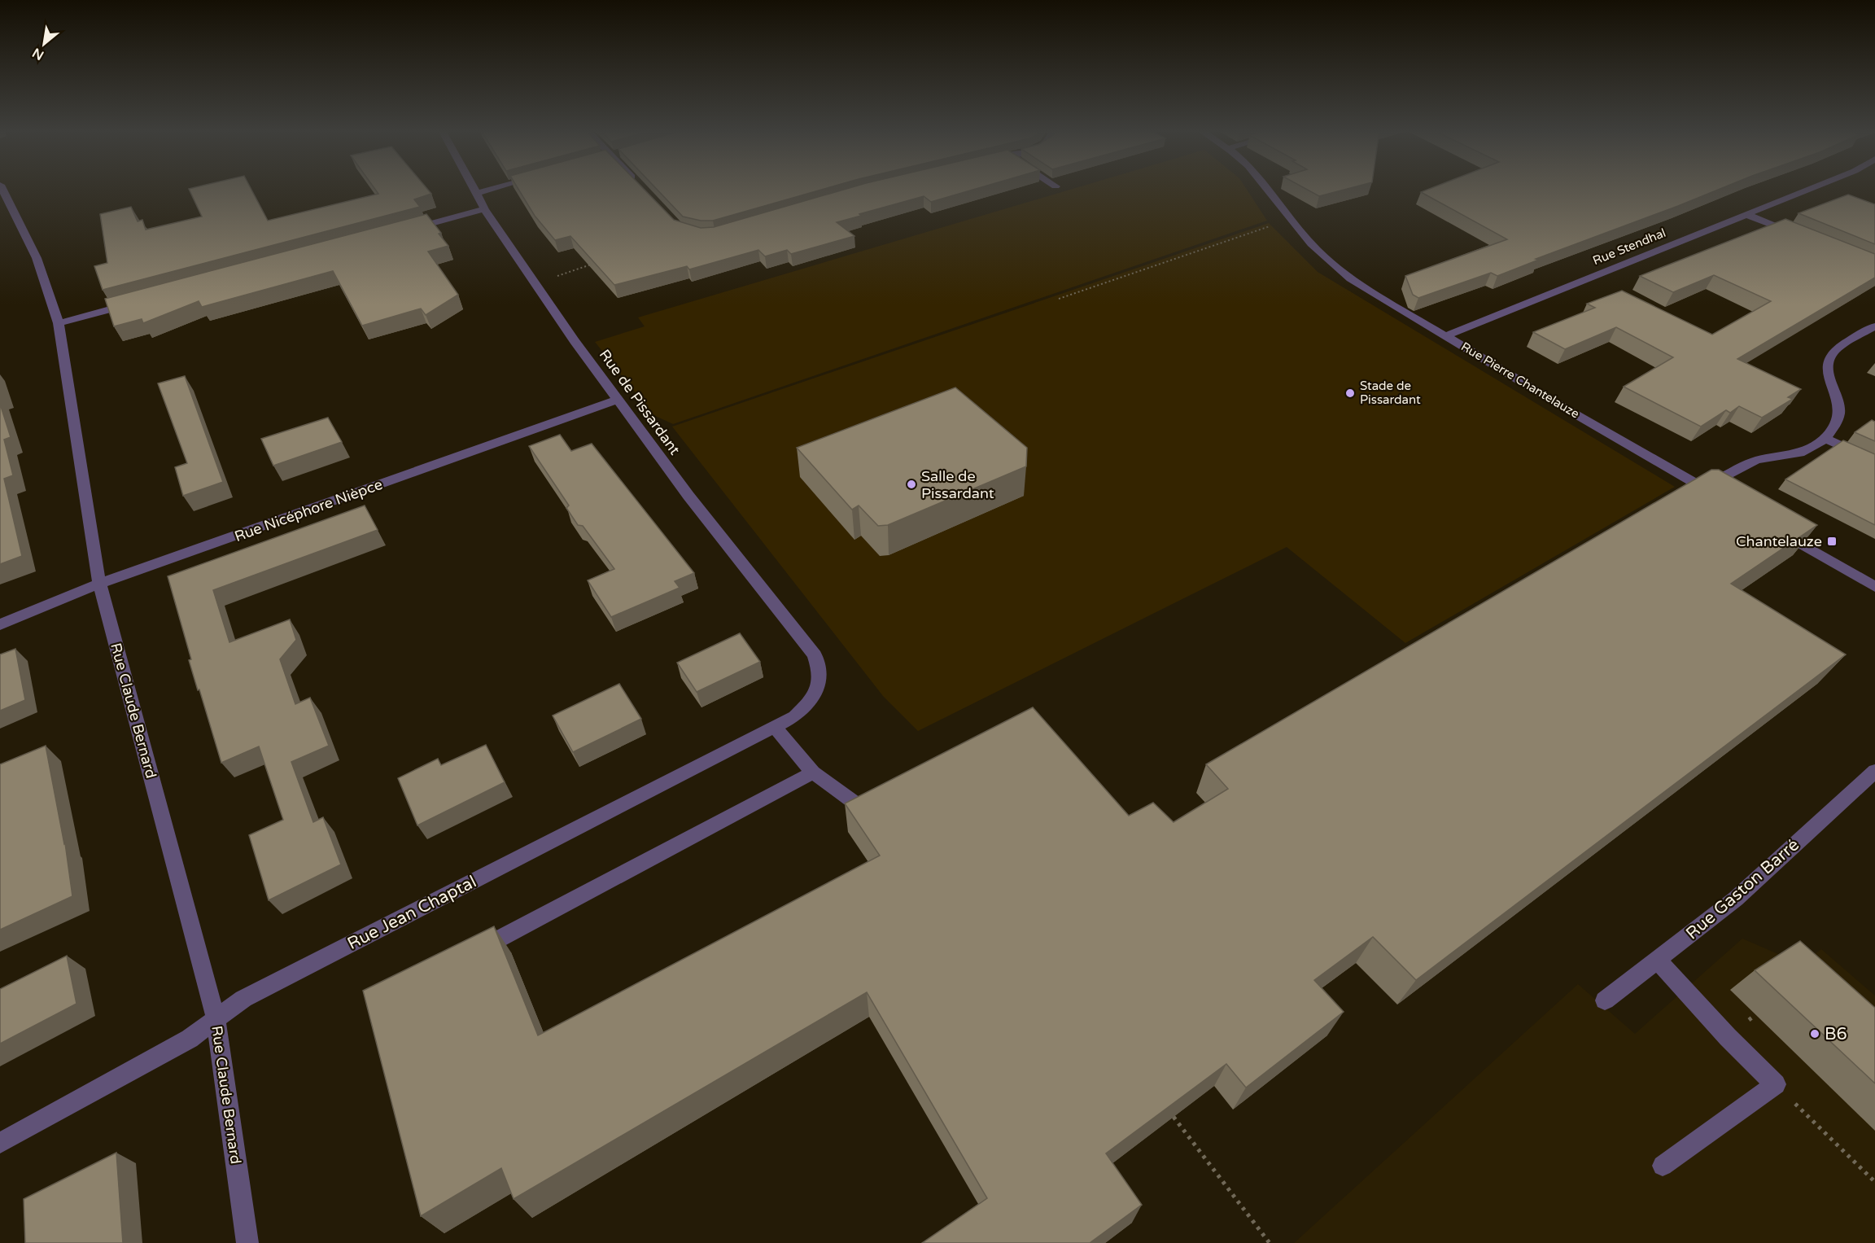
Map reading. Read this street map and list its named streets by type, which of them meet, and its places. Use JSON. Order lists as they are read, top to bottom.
{
  "streets": {
    "street": [
      "Rue Stendhal",
      "Rue Pierre Chantelauze",
      "Rue de Pissardant",
      "Rue Nicéphore Nièpce",
      "Rue Claude Bernard",
      "Rue Gaston Barré",
      "Rue Jean Chaptal"
    ]
  },
  "crossings": [
    ["Rue Stendhal", "Rue Pierre Chantelauze"],
    ["Rue de Pissardant", "Rue Nicéphore Nièpce"],
    ["Rue de Pissardant", "Rue Jean Chaptal"],
    ["Rue Nicéphore Nièpce", "Rue Claude Bernard"],
    ["Rue Claude Bernard", "Rue Jean Chaptal"]
  ],
  "places": {
    "other": ["Stade de Pissardant", "Salle de Pissardant", "B6"],
    "transit": ["Chantelauze"]
  },
  "north": "bottom left"
}
